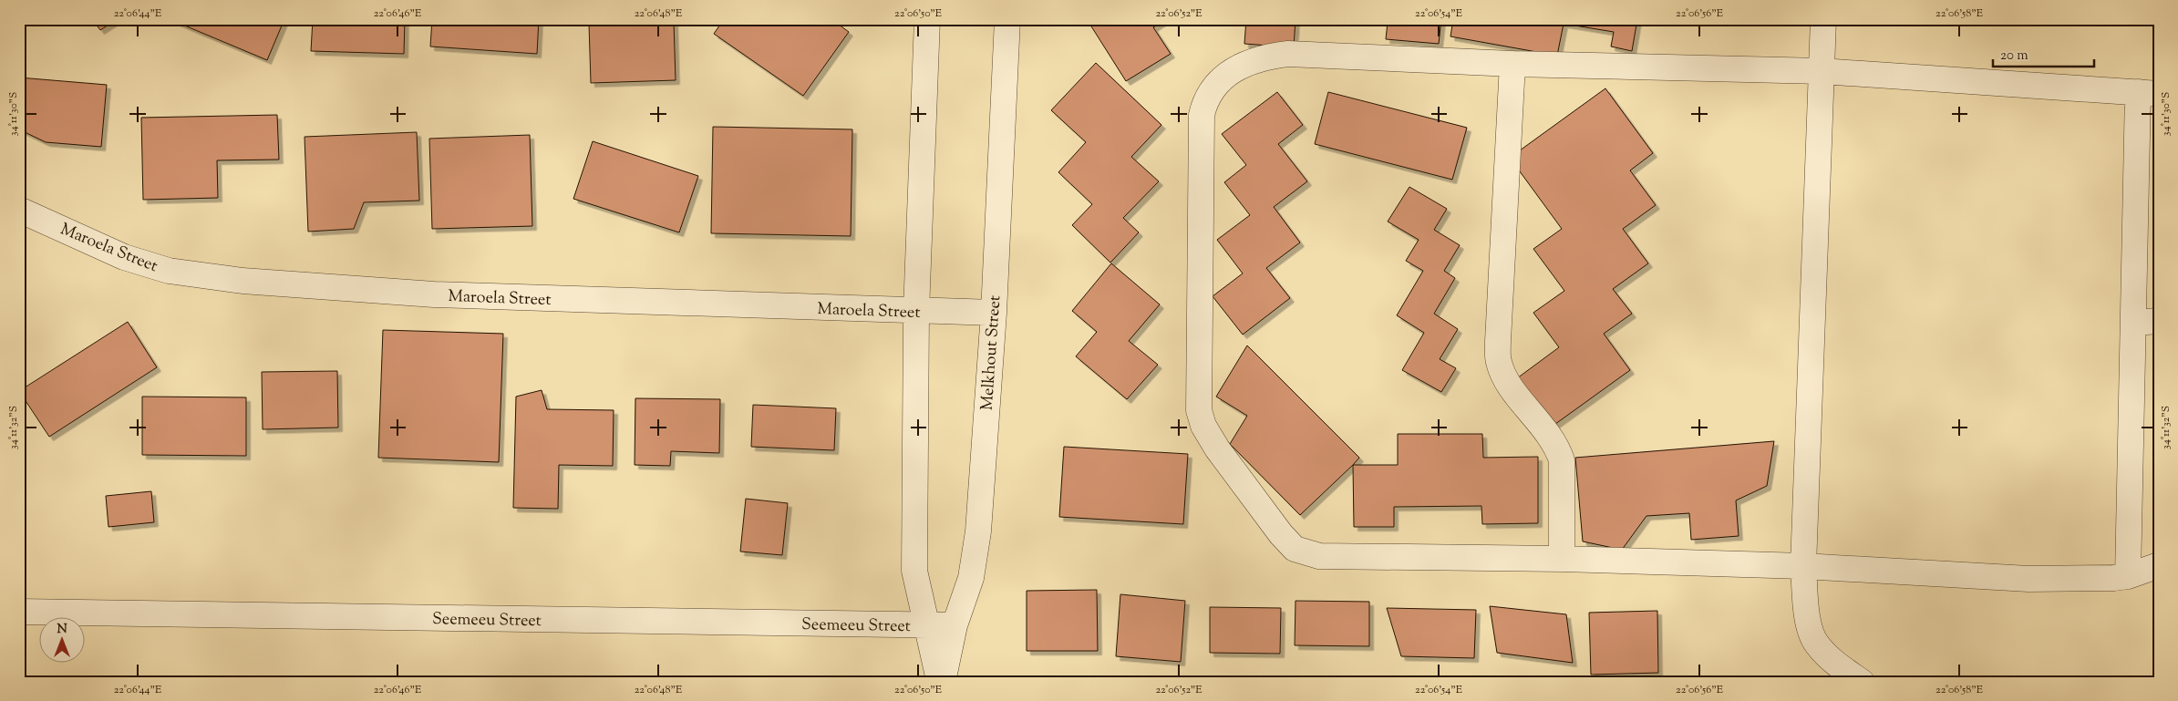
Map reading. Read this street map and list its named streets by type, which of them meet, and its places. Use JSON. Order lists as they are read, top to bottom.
{
  "streets": {
    "street": ["Maroela Street", "Melkhout Street", "Seemeeu Street"]
  },
  "crossings": [
    ["Maroela Street", "Melkhout Street"],
    ["Melkhout Street", "Seemeeu Street"]
  ],
  "scale_bar": "20 m",
  "north": "top",
  "coordinates": [
    "22°06'44\"E",
    "22°06'46\"E",
    "22°06'48\"E",
    "22°06'50\"E",
    "22°06'52\"E",
    "22°06'54\"E",
    "22°06'56\"E",
    "22°06'58\"E",
    "34°11'30\"S",
    "34°11'32\"S"
  ]
}
